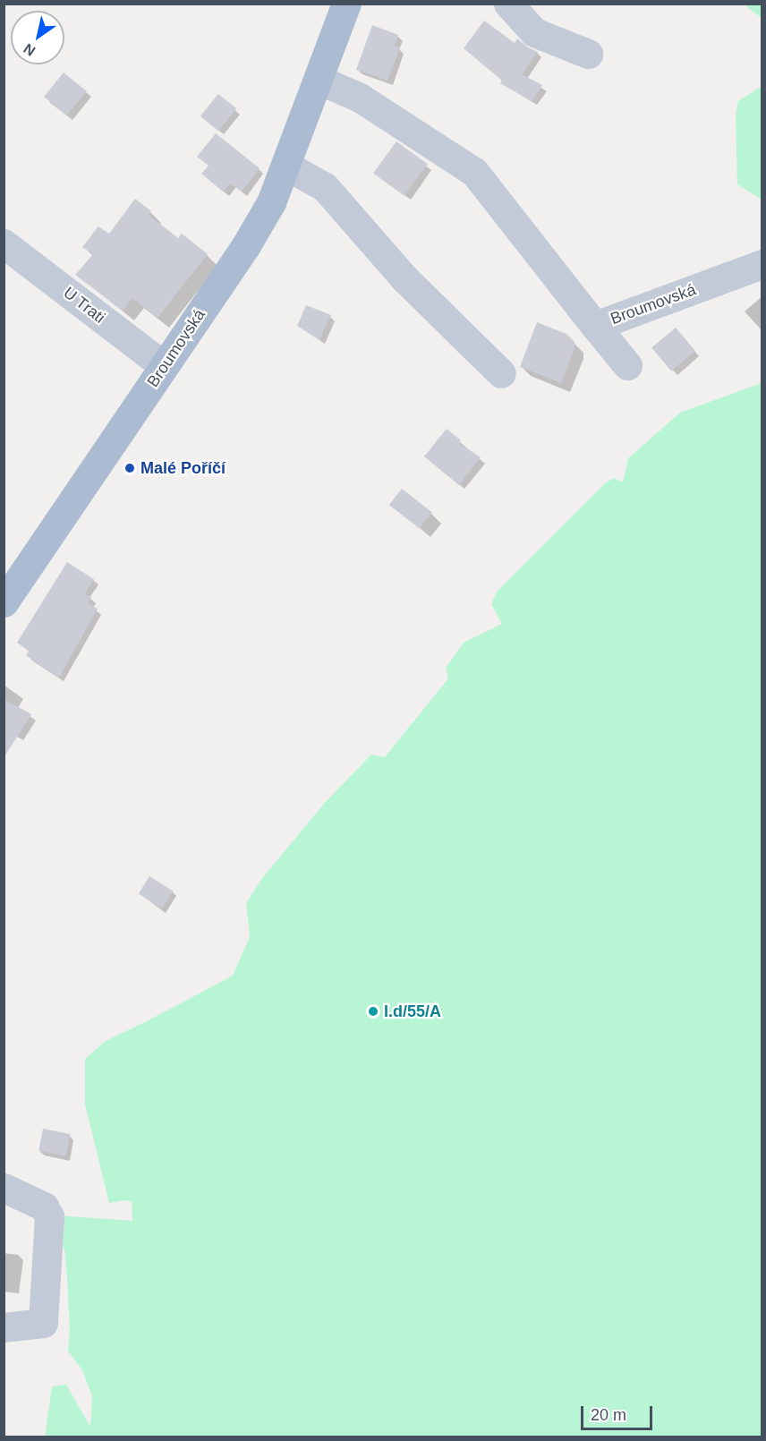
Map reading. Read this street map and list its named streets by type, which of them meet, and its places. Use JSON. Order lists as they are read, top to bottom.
{
  "streets": {
    "main road": ["Broumovská"],
    "street": ["U Trati"]
  },
  "crossings": [
    ["Broumovská", "U Trati"]
  ],
  "places": ["Malé Poříčí", "I.d/55/A"],
  "scale_bar": "20 m",
  "north": "bottom left"
}
